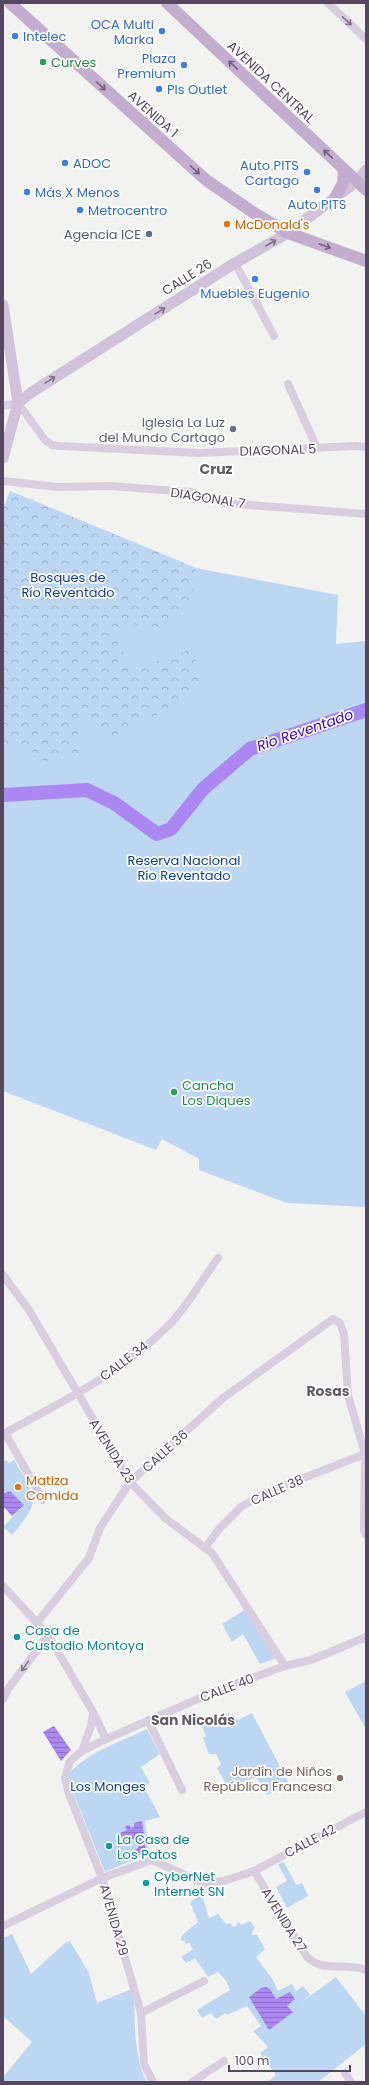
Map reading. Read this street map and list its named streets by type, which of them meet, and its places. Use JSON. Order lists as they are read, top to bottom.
{
  "streets": {
    "main road": ["AVENIDA CENTRAL", "AVENIDA 1", "CALLE 26"],
    "street": [
      "DIAGONAL 5",
      "DIAGONAL 7",
      "CALLE 34",
      "AVENIDA 23",
      "CALLE 36",
      "CALLE 38",
      "CALLE 40",
      "CALLE 42",
      "AVENIDA 29",
      "AVENIDA 27"
    ]
  },
  "crossings": [
    ["AVENIDA CENTRAL", "CALLE 26"],
    ["AVENIDA 1", "CALLE 26"],
    ["CALLE 26", "DIAGONAL 5"],
    ["CALLE 34", "AVENIDA 23"],
    ["AVENIDA 23", "CALLE 36"],
    ["AVENIDA 23", "CALLE 38"],
    ["AVENIDA 23", "CALLE 40"],
    ["CALLE 36", "CALLE 38"],
    ["CALLE 40", "AVENIDA 29"],
    ["CALLE 42", "AVENIDA 29"],
    ["CALLE 42", "AVENIDA 27"]
  ],
  "one_way": ["AVENIDA CENTRAL", "AVENIDA 1", "CALLE 26"],
  "districts": ["Cruz", "Rosas", "San Nicolás"],
  "water": ["Rio Reventado"],
  "parks": ["Bosques de Río Reventado", "Reserva Nacional Río Reventado", "Los Monges"],
  "places": [
    "OCA Multi Marka",
    "Intelec",
    "Curves",
    "Plaza Premium",
    "Pls Outlet",
    "ADOC",
    "Auto PITS Cartago",
    "Auto PITS",
    "Más X Menos",
    "Metrocentro",
    "McDonald's",
    "Agencia ICE",
    "Muebles Eugenio",
    "Iglesia La Luz del Mundo Cartago",
    "Cancha Los Diques",
    "Matiza Comida",
    "Casa de Custodio Montoya",
    "Jardín de Niños República Francesa",
    "La Casa de Los Patos",
    "CyberNet Internet SN"
  ],
  "scale_bar": "100 m"
}
